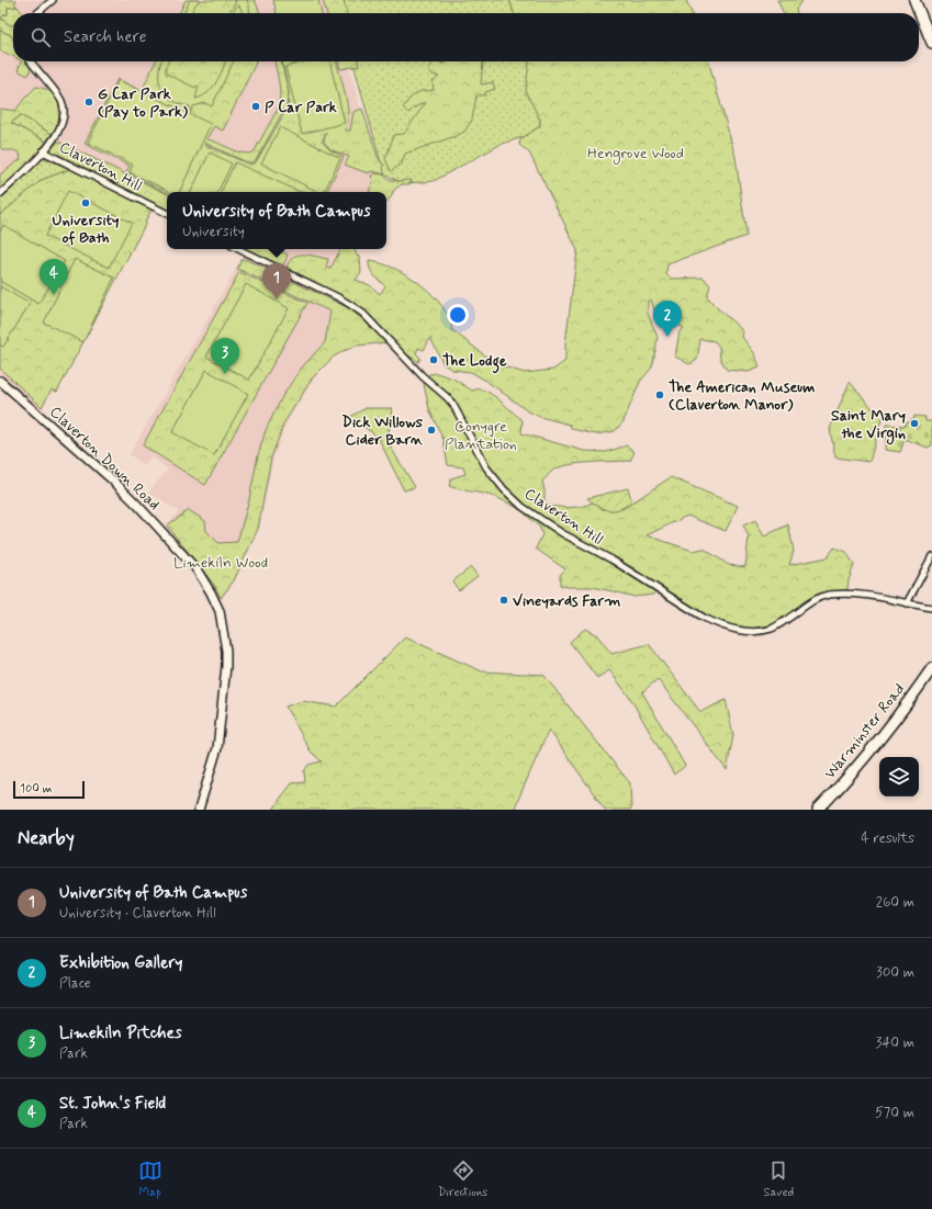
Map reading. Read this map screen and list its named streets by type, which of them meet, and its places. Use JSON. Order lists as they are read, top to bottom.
{
  "streets": {
    "highway": ["Warminster Road"],
    "street": ["Claverton Hill", "Claverton Down Road"]
  },
  "parks": ["Hengrove Wood", "Conygre Plantation", "Limekiln Wood"],
  "places": [
    "G Car Park (Pay to Park)",
    "P Car Park",
    "University of Bath",
    "The Lodge",
    "The American Museum (Claverton Manor)",
    "Saint Mary the Virgin",
    "Dick Willows Cider Barn",
    "Vineyards Farm"
  ],
  "scale_bar": "100 m",
  "page": {
    "search": "Search here",
    "popup": ["University of Bath Campus", "University"],
    "pins": [
      "4",
      "1",
      "2",
      "3"
    ],
    "scale": "100 m",
    "heading": ["Nearby", "4 results"],
    "list": [
      {
        "mark": "1",
        "name": "University of Bath Campus",
        "note": "University · Claverton Hill",
        "value": "260 m"
      },
      {
        "mark": "2",
        "name": "Exhibition Gallery",
        "note": "Place",
        "value": "300 m"
      },
      {
        "mark": "3",
        "name": "Limekiln Pitches",
        "note": "Park",
        "value": "340 m"
      },
      {
        "mark": "4",
        "name": "St. John's Field",
        "note": "Park",
        "value": "570 m"
      }
    ],
    "nav": ["Map", "Directions", "Saved"]
  }
}
